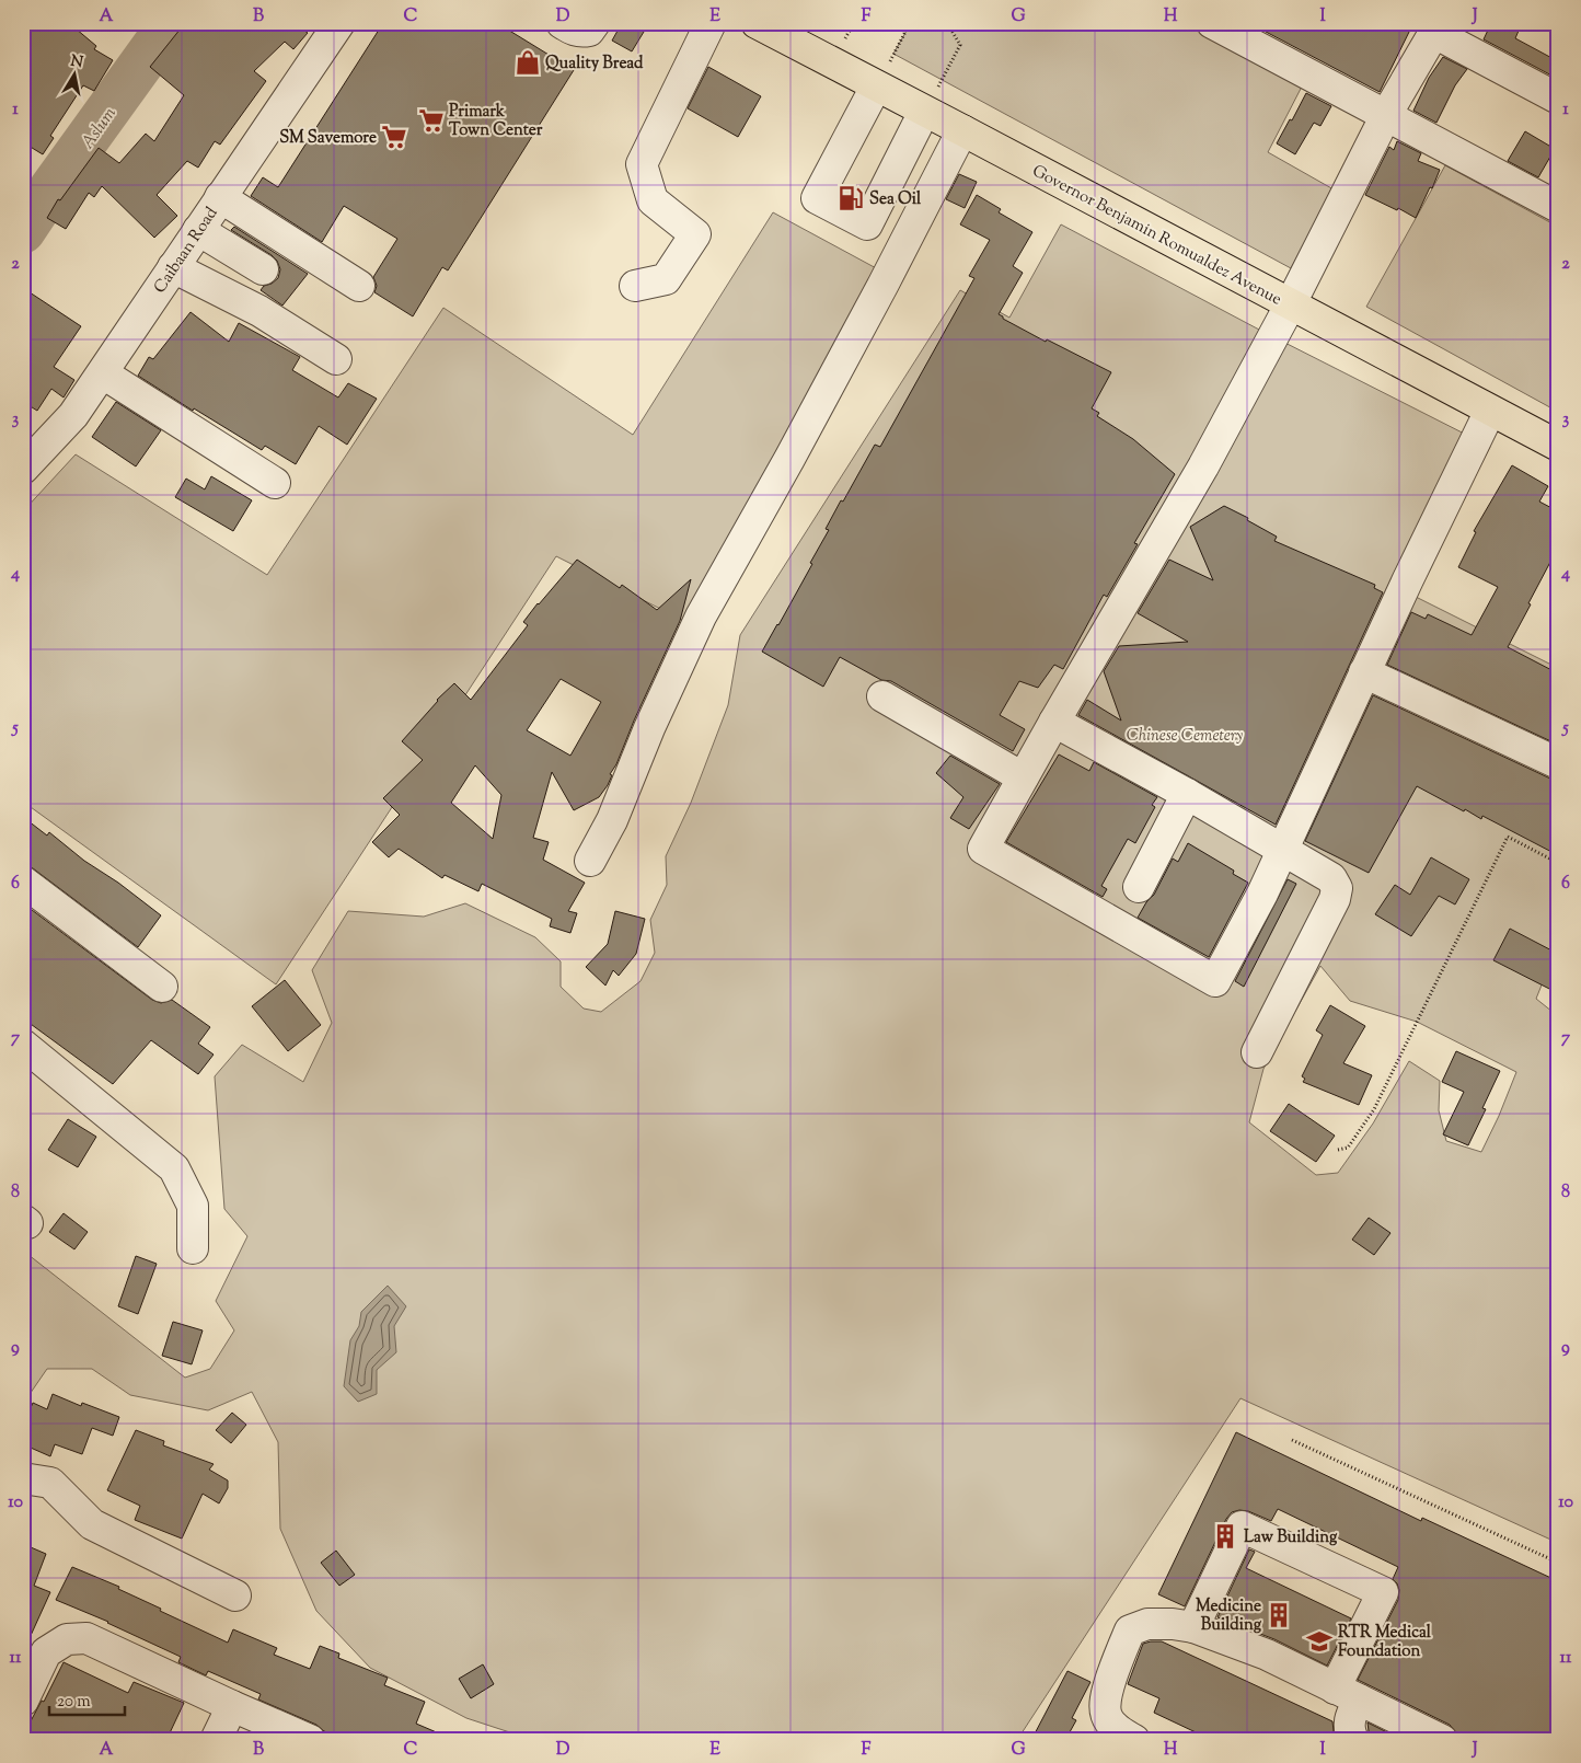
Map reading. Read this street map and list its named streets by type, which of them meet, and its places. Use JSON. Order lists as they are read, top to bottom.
{
  "streets": {
    "main road": ["Governor Benjamin Romualdez Avenue"],
    "street": ["Caibaan Road"]
  },
  "water": ["Aslum"],
  "parks": ["Chinese Cemetery"],
  "places": {
    "shop": ["Quality Bread"],
    "supermarket": ["Primark Town Center", "SM Savemore"],
    "fuel station": ["Sea Oil"],
    "building": ["Law Building", "Medicine Building"],
    "school or university": ["RTR Medical Foundation"]
  },
  "scale_bar": "20 m",
  "north": "top",
  "grid": {
    "columns": [
      "A",
      "B",
      "C",
      "D",
      "E",
      "F",
      "G",
      "H",
      "I",
      "J"
    ],
    "rows": [
      "1",
      "2",
      "3",
      "4",
      "5",
      "6",
      "7",
      "8",
      "9",
      "10",
      "11"
    ]
  }
}
